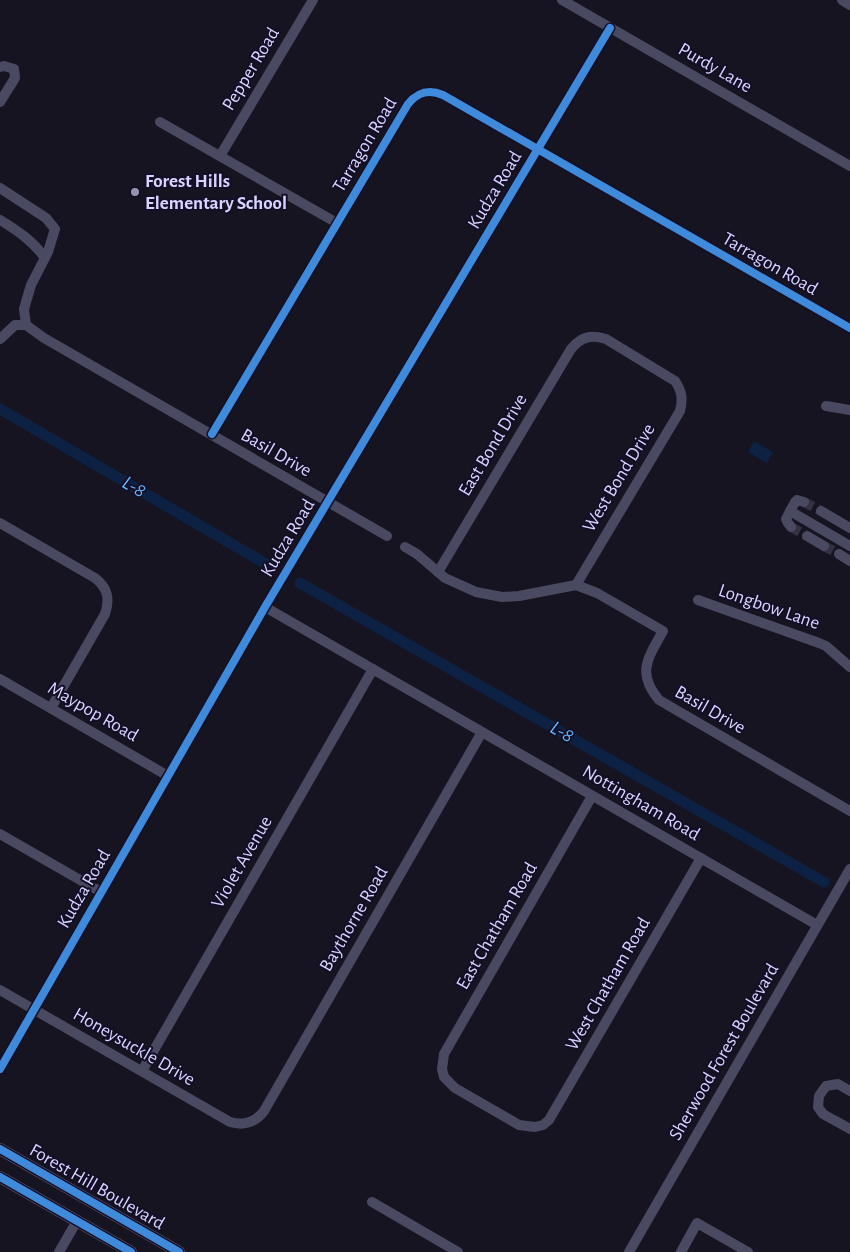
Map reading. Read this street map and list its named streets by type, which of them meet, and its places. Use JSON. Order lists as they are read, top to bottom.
{
  "streets": {
    "main road": ["Forest Hill Boulevard"],
    "street": [
      "Purdy Lane",
      "Pepper Road",
      "Tarragon Road",
      "Kudza Road",
      "East Bond Drive",
      "Basil Drive",
      "West Bond Drive",
      "Longbow Lane",
      "Maypop Road",
      "Nottingham Road",
      "Violet Avenue",
      "Baythorne Road",
      "East Chatham Road",
      "West Chatham Road",
      "Honeysuckle Drive",
      "Sherwood Forest Boulevard"
    ]
  },
  "crossings": [
    ["Purdy Lane", "Kudza Road"],
    ["Tarragon Road", "Kudza Road"],
    ["Tarragon Road", "Basil Drive"],
    ["Kudza Road", "Basil Drive"],
    ["Kudza Road", "Maypop Road"],
    ["Kudza Road", "Nottingham Road"],
    ["Kudza Road", "Honeysuckle Drive"],
    ["East Bond Drive", "West Bond Drive"],
    ["Basil Drive", "West Bond Drive"],
    ["Nottingham Road", "Violet Avenue"],
    ["Nottingham Road", "Baythorne Road"],
    ["Nottingham Road", "East Chatham Road"],
    ["Nottingham Road", "West Chatham Road"],
    ["Nottingham Road", "Sherwood Forest Boulevard"],
    ["Violet Avenue", "Honeysuckle Drive"],
    ["Baythorne Road", "Honeysuckle Drive"],
    ["East Chatham Road", "West Chatham Road"]
  ],
  "water": ["L-8"],
  "places": ["Forest Hills Elementary School"]
}
